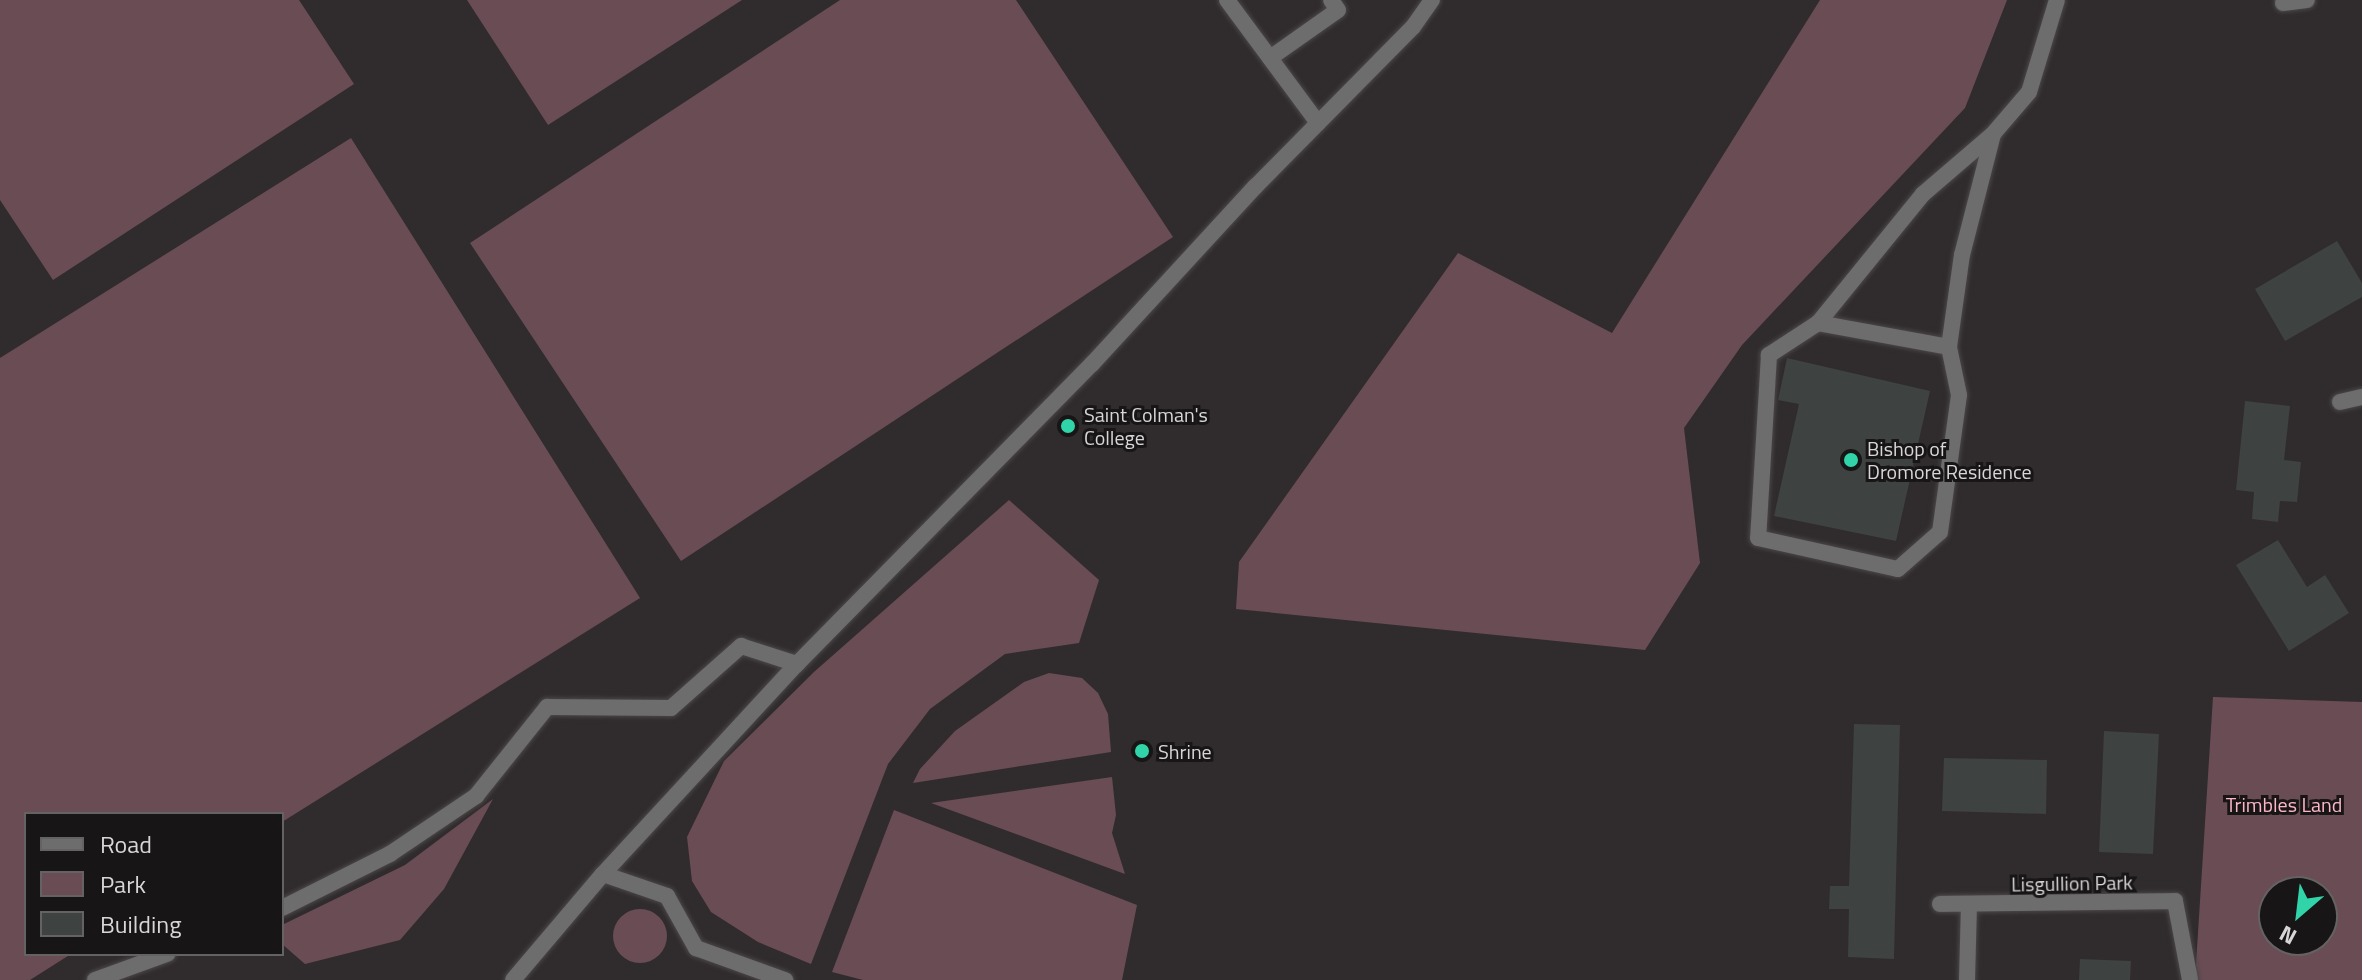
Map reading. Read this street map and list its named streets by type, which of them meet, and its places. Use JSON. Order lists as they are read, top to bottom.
{
  "streets": {
    "street": ["Lisgullion Park"]
  },
  "parks": ["Trimbles Land"],
  "places": ["Saint Colman's College", "Bishop of Dromore Residence", "Shrine"],
  "legend": ["Road", "Park", "Building"],
  "north": "bottom left"
}
